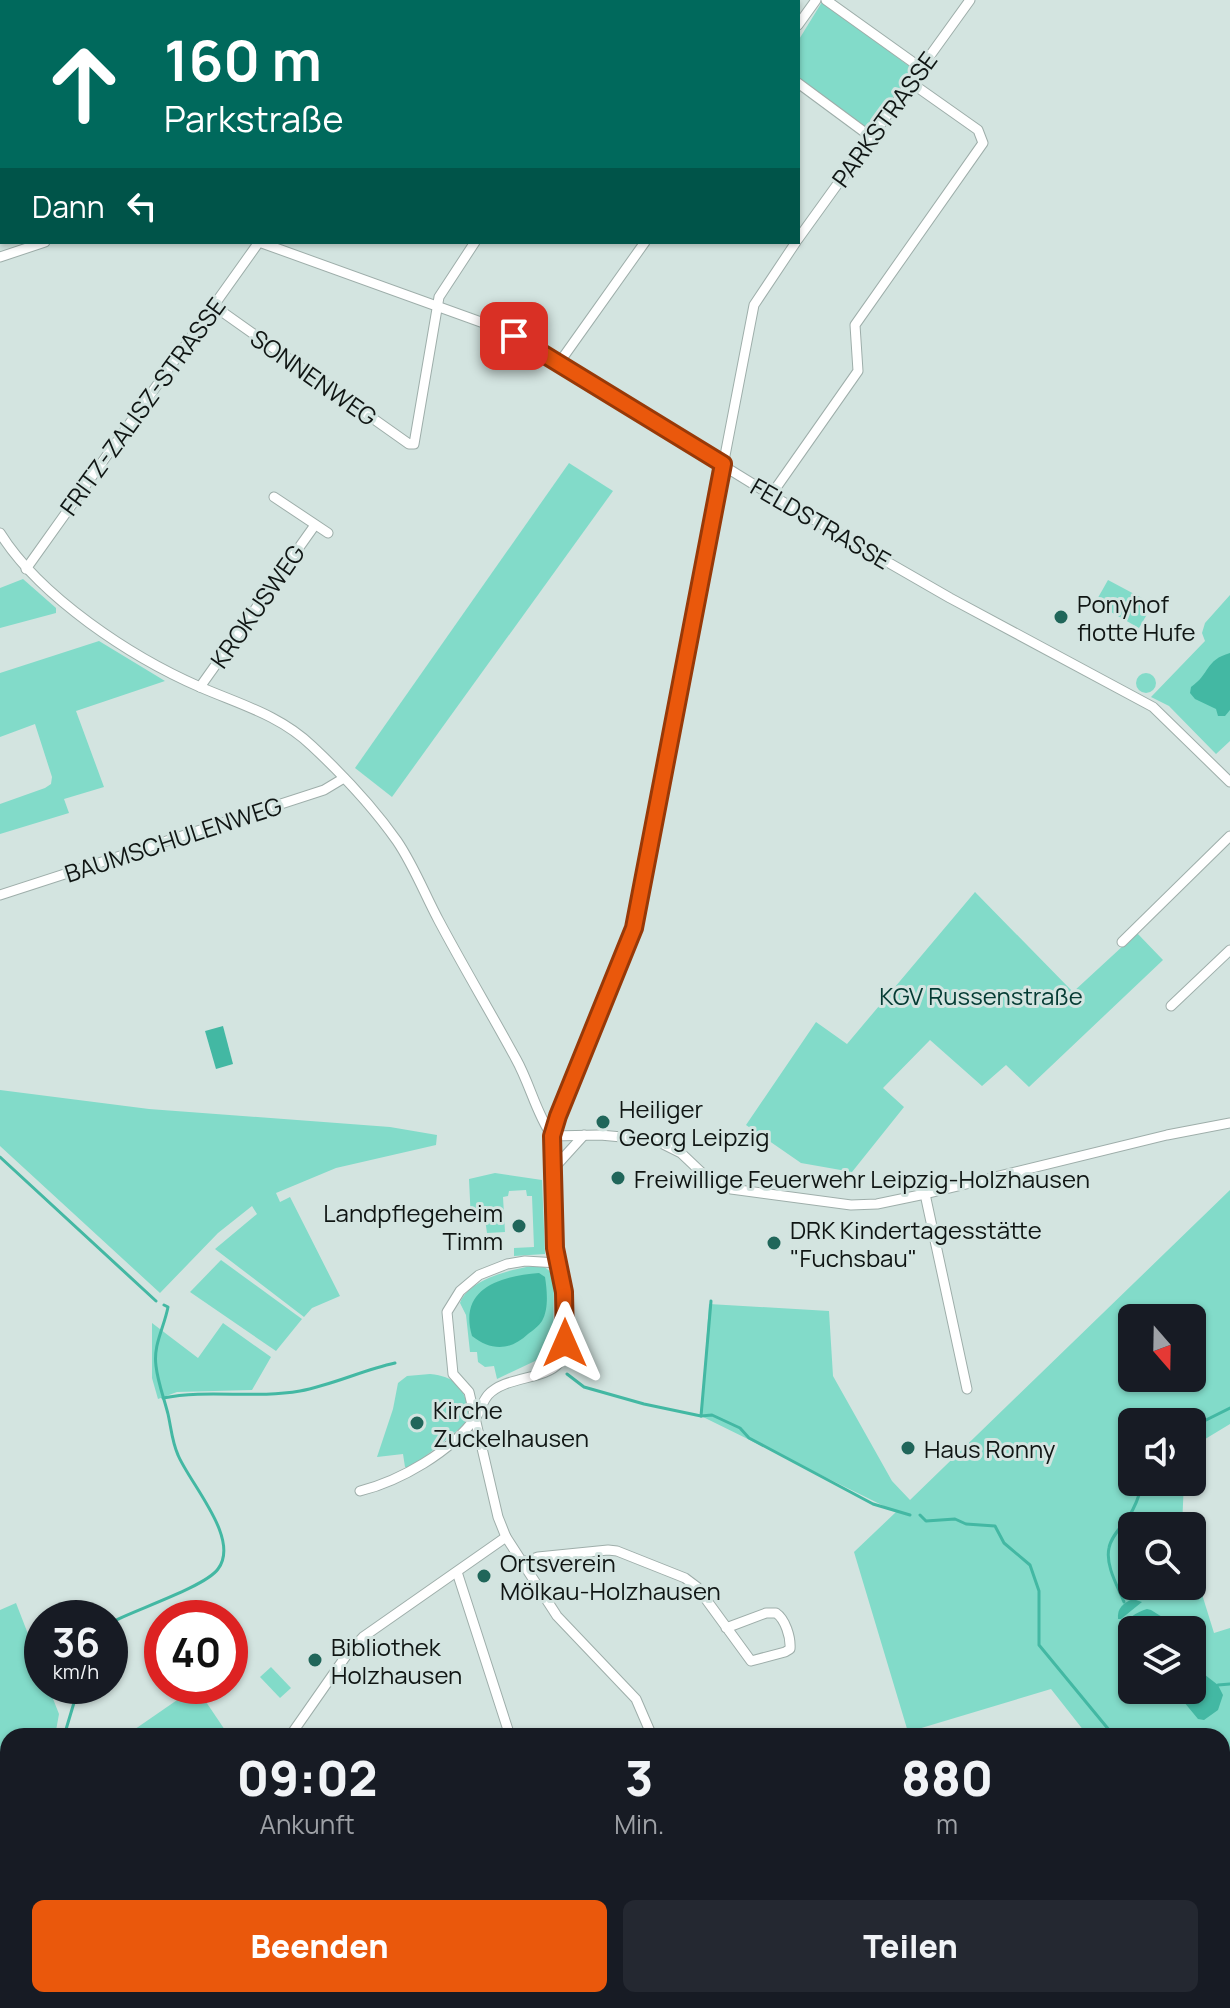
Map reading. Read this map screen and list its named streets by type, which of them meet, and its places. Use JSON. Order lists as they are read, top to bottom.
{
  "streets": {
    "street": [
      "PARKSTRASSE",
      "SONNENWEG",
      "FRITZ-ZALISZ-STRASSE",
      "FELDSTRASSE",
      "KROKUSWEG",
      "BAUMSCHULENWEG"
    ]
  },
  "crossings": [
    ["PARKSTRASSE", "FELDSTRASSE"],
    ["SONNENWEG", "FRITZ-ZALISZ-STRASSE"],
    ["SONNENWEG", "FELDSTRASSE"]
  ],
  "parks": ["KGV Russenstraße"],
  "places": [
    "Ponyhof flotte Hufe",
    "Heiliger Georg Leipzig",
    "Freiwillige Feuerwehr Leipzig-Holzhausen",
    "Landpflegeheim Timm",
    "DRK Kindertagesstätte \"Fuchsbau\"",
    "Kirche Zuckelhausen",
    "Haus Ronny",
    "Ortsverein Mölkau-Holzhausen",
    "Bibliothek Holzhausen"
  ],
  "north": "bottom",
  "page": {
    "turn": ["160 m", "Parkstraße"],
    "then": "Dann",
    "speed": "36 km/h",
    "limit": "40",
    "eta": [
      "09:02",
      "Ankunft",
      "3",
      "Min.",
      "880",
      "m"
    ],
    "buttons": ["Beenden", "Teilen"]
  }
}
